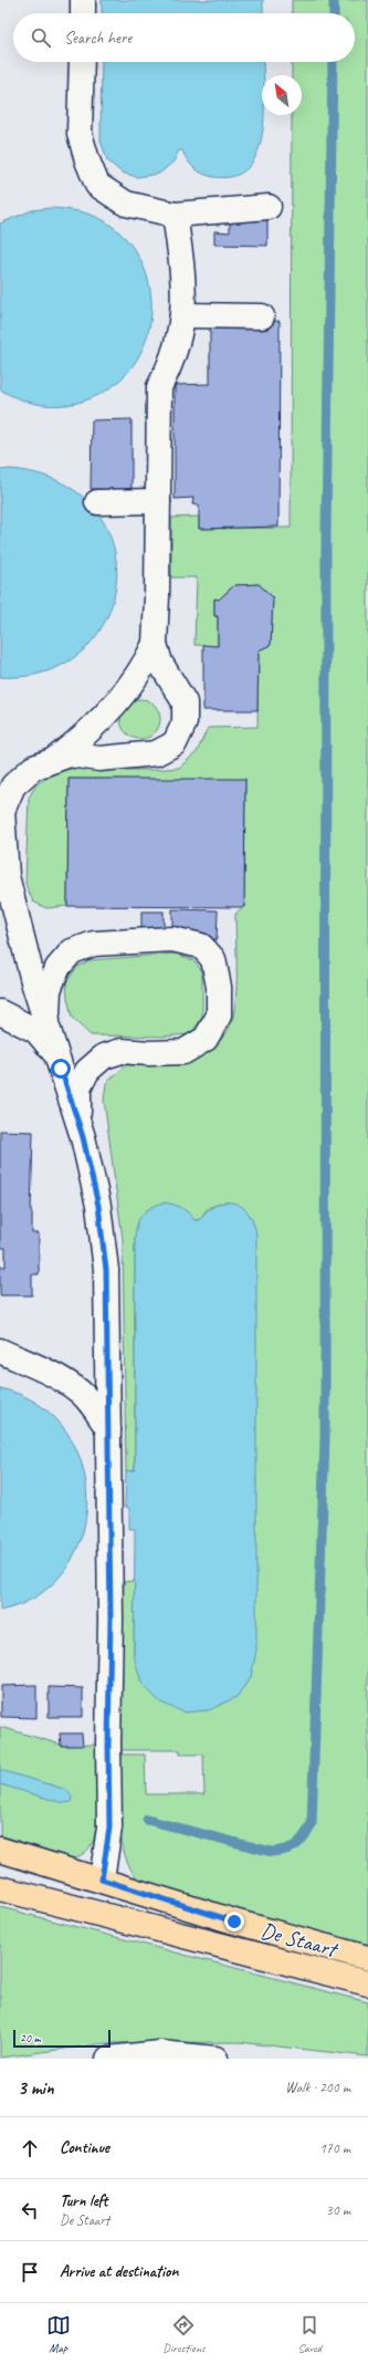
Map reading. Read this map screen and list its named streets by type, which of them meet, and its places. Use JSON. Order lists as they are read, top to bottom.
{
  "streets": {
    "main road": ["De Staart"]
  },
  "scale_bar": "20 m",
  "north": "top left",
  "page": {
    "search": "Search here",
    "scale": "20 m",
    "heading": ["3 min", "Walk · 200 m"],
    "list": [
      ["Continue", "170 m"],
      ["Turn left", "De Staart", "30 m"],
      "Arrive at destination"
    ],
    "nav": ["Map", "Directions", "Saved"]
  }
}
